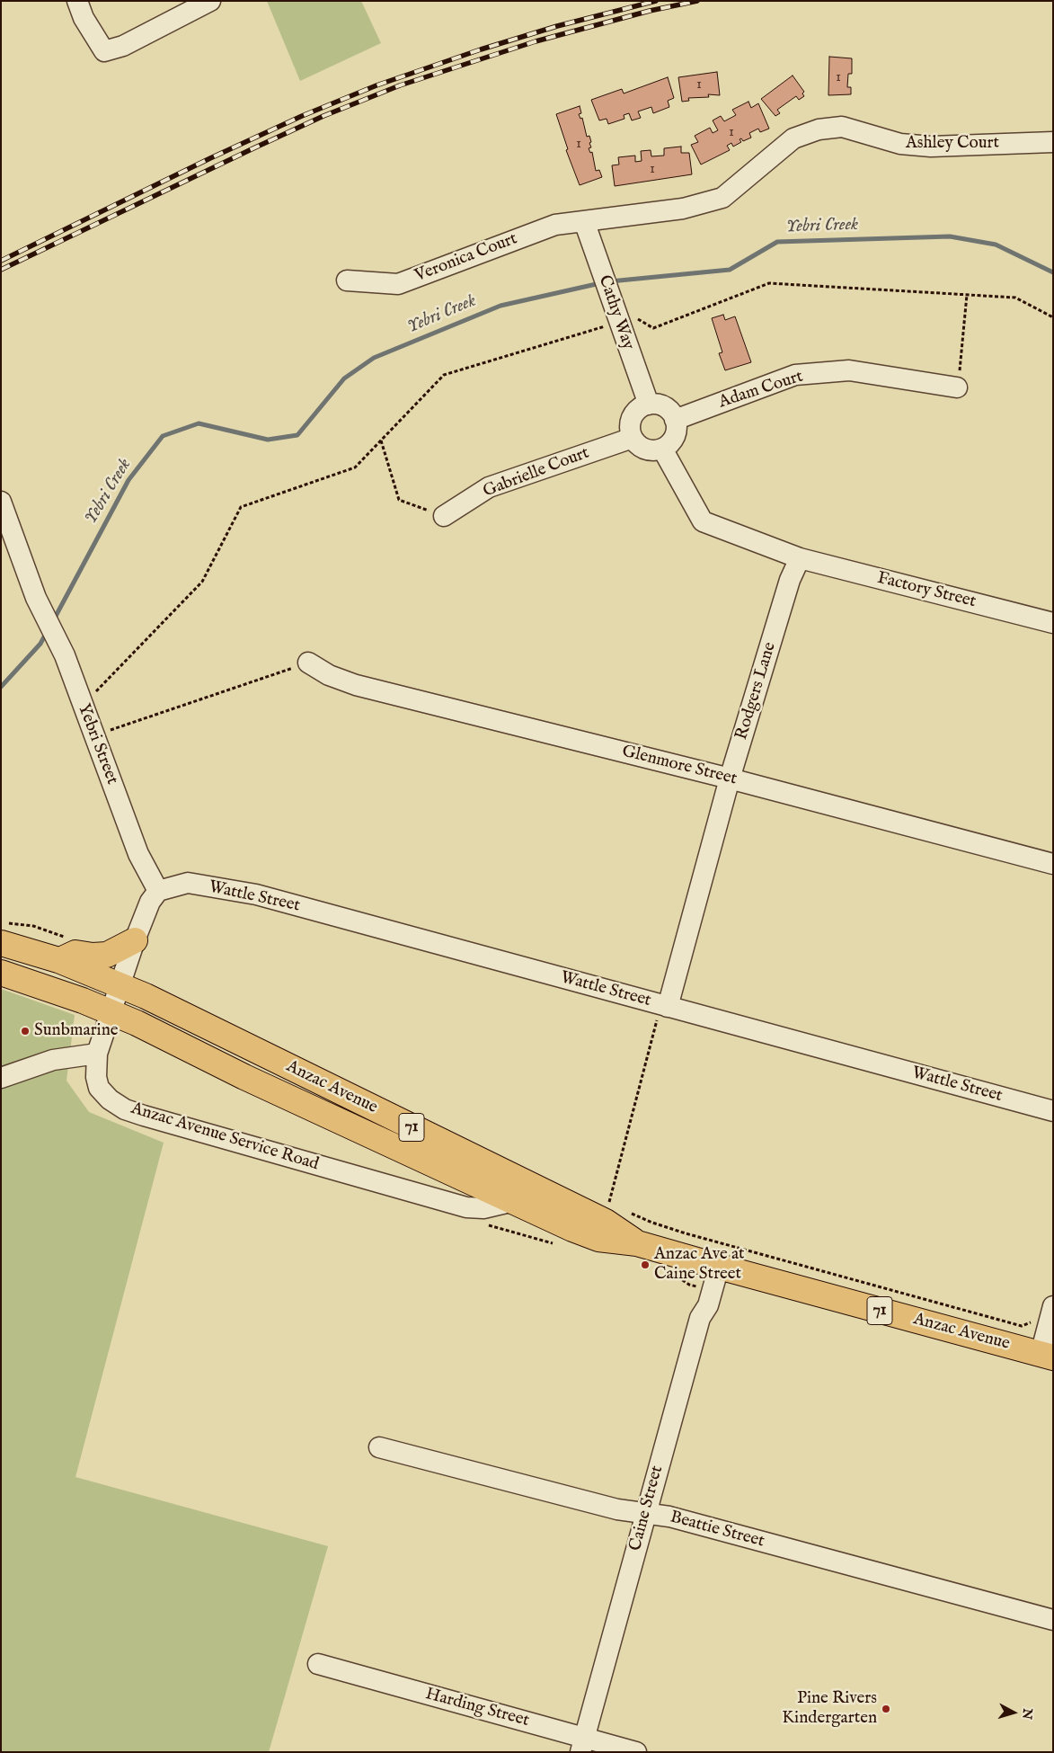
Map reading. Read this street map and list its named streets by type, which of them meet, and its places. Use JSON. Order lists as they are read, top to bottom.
{
  "streets": {
    "highway": ["Anzac Avenue", "71"],
    "street": [
      "Ashley Court",
      "Veronica Court",
      "Cathy Way",
      "Adam Court",
      "Gabrielle Court",
      "Factory Street",
      "Rodgers Lane",
      "Yebri Street",
      "Glenmore Street",
      "Wattle Street",
      "Anzac Avenue Service Road",
      "Caine Street",
      "Beattie Street",
      "Harding Street"
    ]
  },
  "crossings": [
    ["Ashley Court", "Veronica Court"],
    ["Ashley Court", "Cathy Way"],
    ["Veronica Court", "Cathy Way"],
    ["Cathy Way", "Adam Court"],
    ["Cathy Way", "Gabrielle Court"],
    ["Adam Court", "Gabrielle Court"],
    ["Factory Street", "Rodgers Lane"],
    ["Rodgers Lane", "Glenmore Street"],
    ["Rodgers Lane", "Wattle Street"],
    ["Yebri Street", "Wattle Street"],
    ["Anzac Avenue", "Anzac Avenue Service Road"],
    ["Anzac Avenue", "Caine Street"],
    ["Caine Street", "Beattie Street"],
    ["Caine Street", "Harding Street"]
  ],
  "water": ["Yebri Creek"],
  "places": ["Sunbmarine", "Anzac Ave at Caine Street", "Pine Rivers Kindergarten"],
  "house_numbers": [
    "1",
    "1",
    "1",
    "1",
    "1"
  ],
  "north": "right"
}
